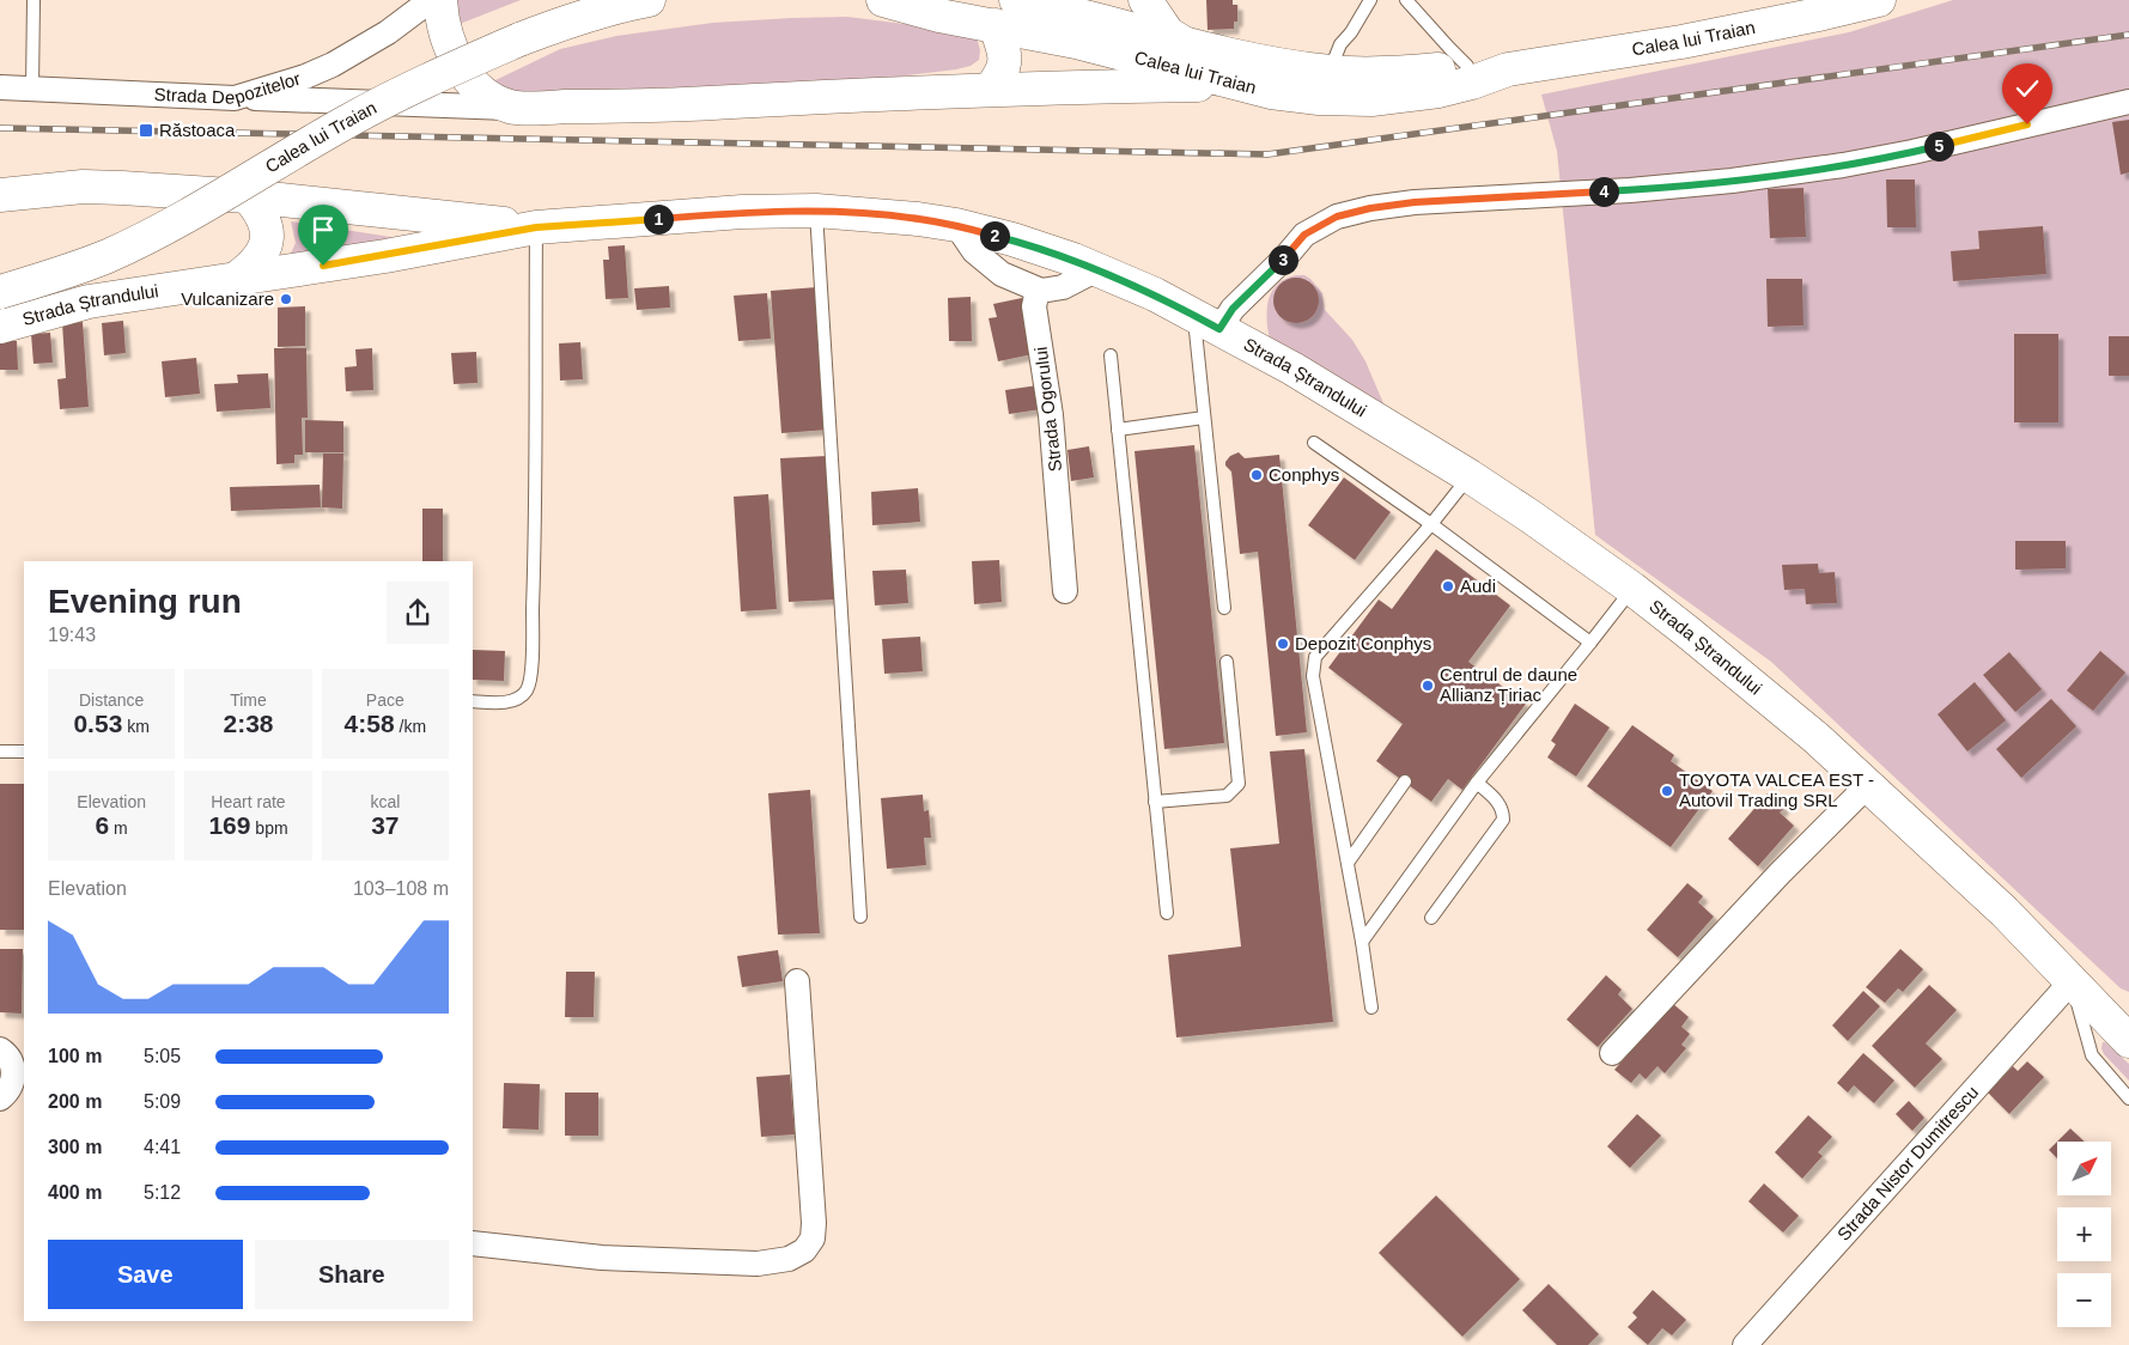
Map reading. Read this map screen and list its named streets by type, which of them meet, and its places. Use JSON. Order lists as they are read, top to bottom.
{
  "streets": {
    "main road": ["Calea lui Traian", "Strada Ștrandului"],
    "street": ["Strada Depozitelor", "Strada Ogorului", "Strada Nistor Dumitrescu"]
  },
  "crossings": [
    ["Strada Ștrandului", "Strada Nistor Dumitrescu"]
  ],
  "places": {
    "transit": ["Răstoaca"],
    "other": [
      "Vulcanizare",
      "Conphys",
      "Audi",
      "Depozit Conphys",
      "Centrul de daune Allianz Țiriac",
      "TOYOTA VALCEA EST - Autovil Trading SRL"
    ]
  },
  "north": "top right",
  "page": {
    "pins": [
      "5",
      "4",
      "1",
      "2",
      "3"
    ],
    "heading": ["Evening run", "19:43"],
    "stats": [
      ["Distance", "0.53 km"],
      ["Time", "2:38"],
      ["Pace", "4:58 /km"],
      ["Elevation", "6 m"],
      ["Heart rate", "169 bpm"],
      ["kcal", "37"]
    ],
    "chart": ["Elevation", "103–108 m"],
    "list": [
      {
        "name": "100 m",
        "note": "5:05"
      },
      {
        "name": "200 m",
        "note": "5:09"
      },
      {
        "name": "300 m",
        "note": "4:41"
      },
      {
        "name": "400 m",
        "note": "5:12"
      }
    ],
    "map_buttons": ["+", "−"],
    "buttons": ["Save", "Share"]
  }
}
